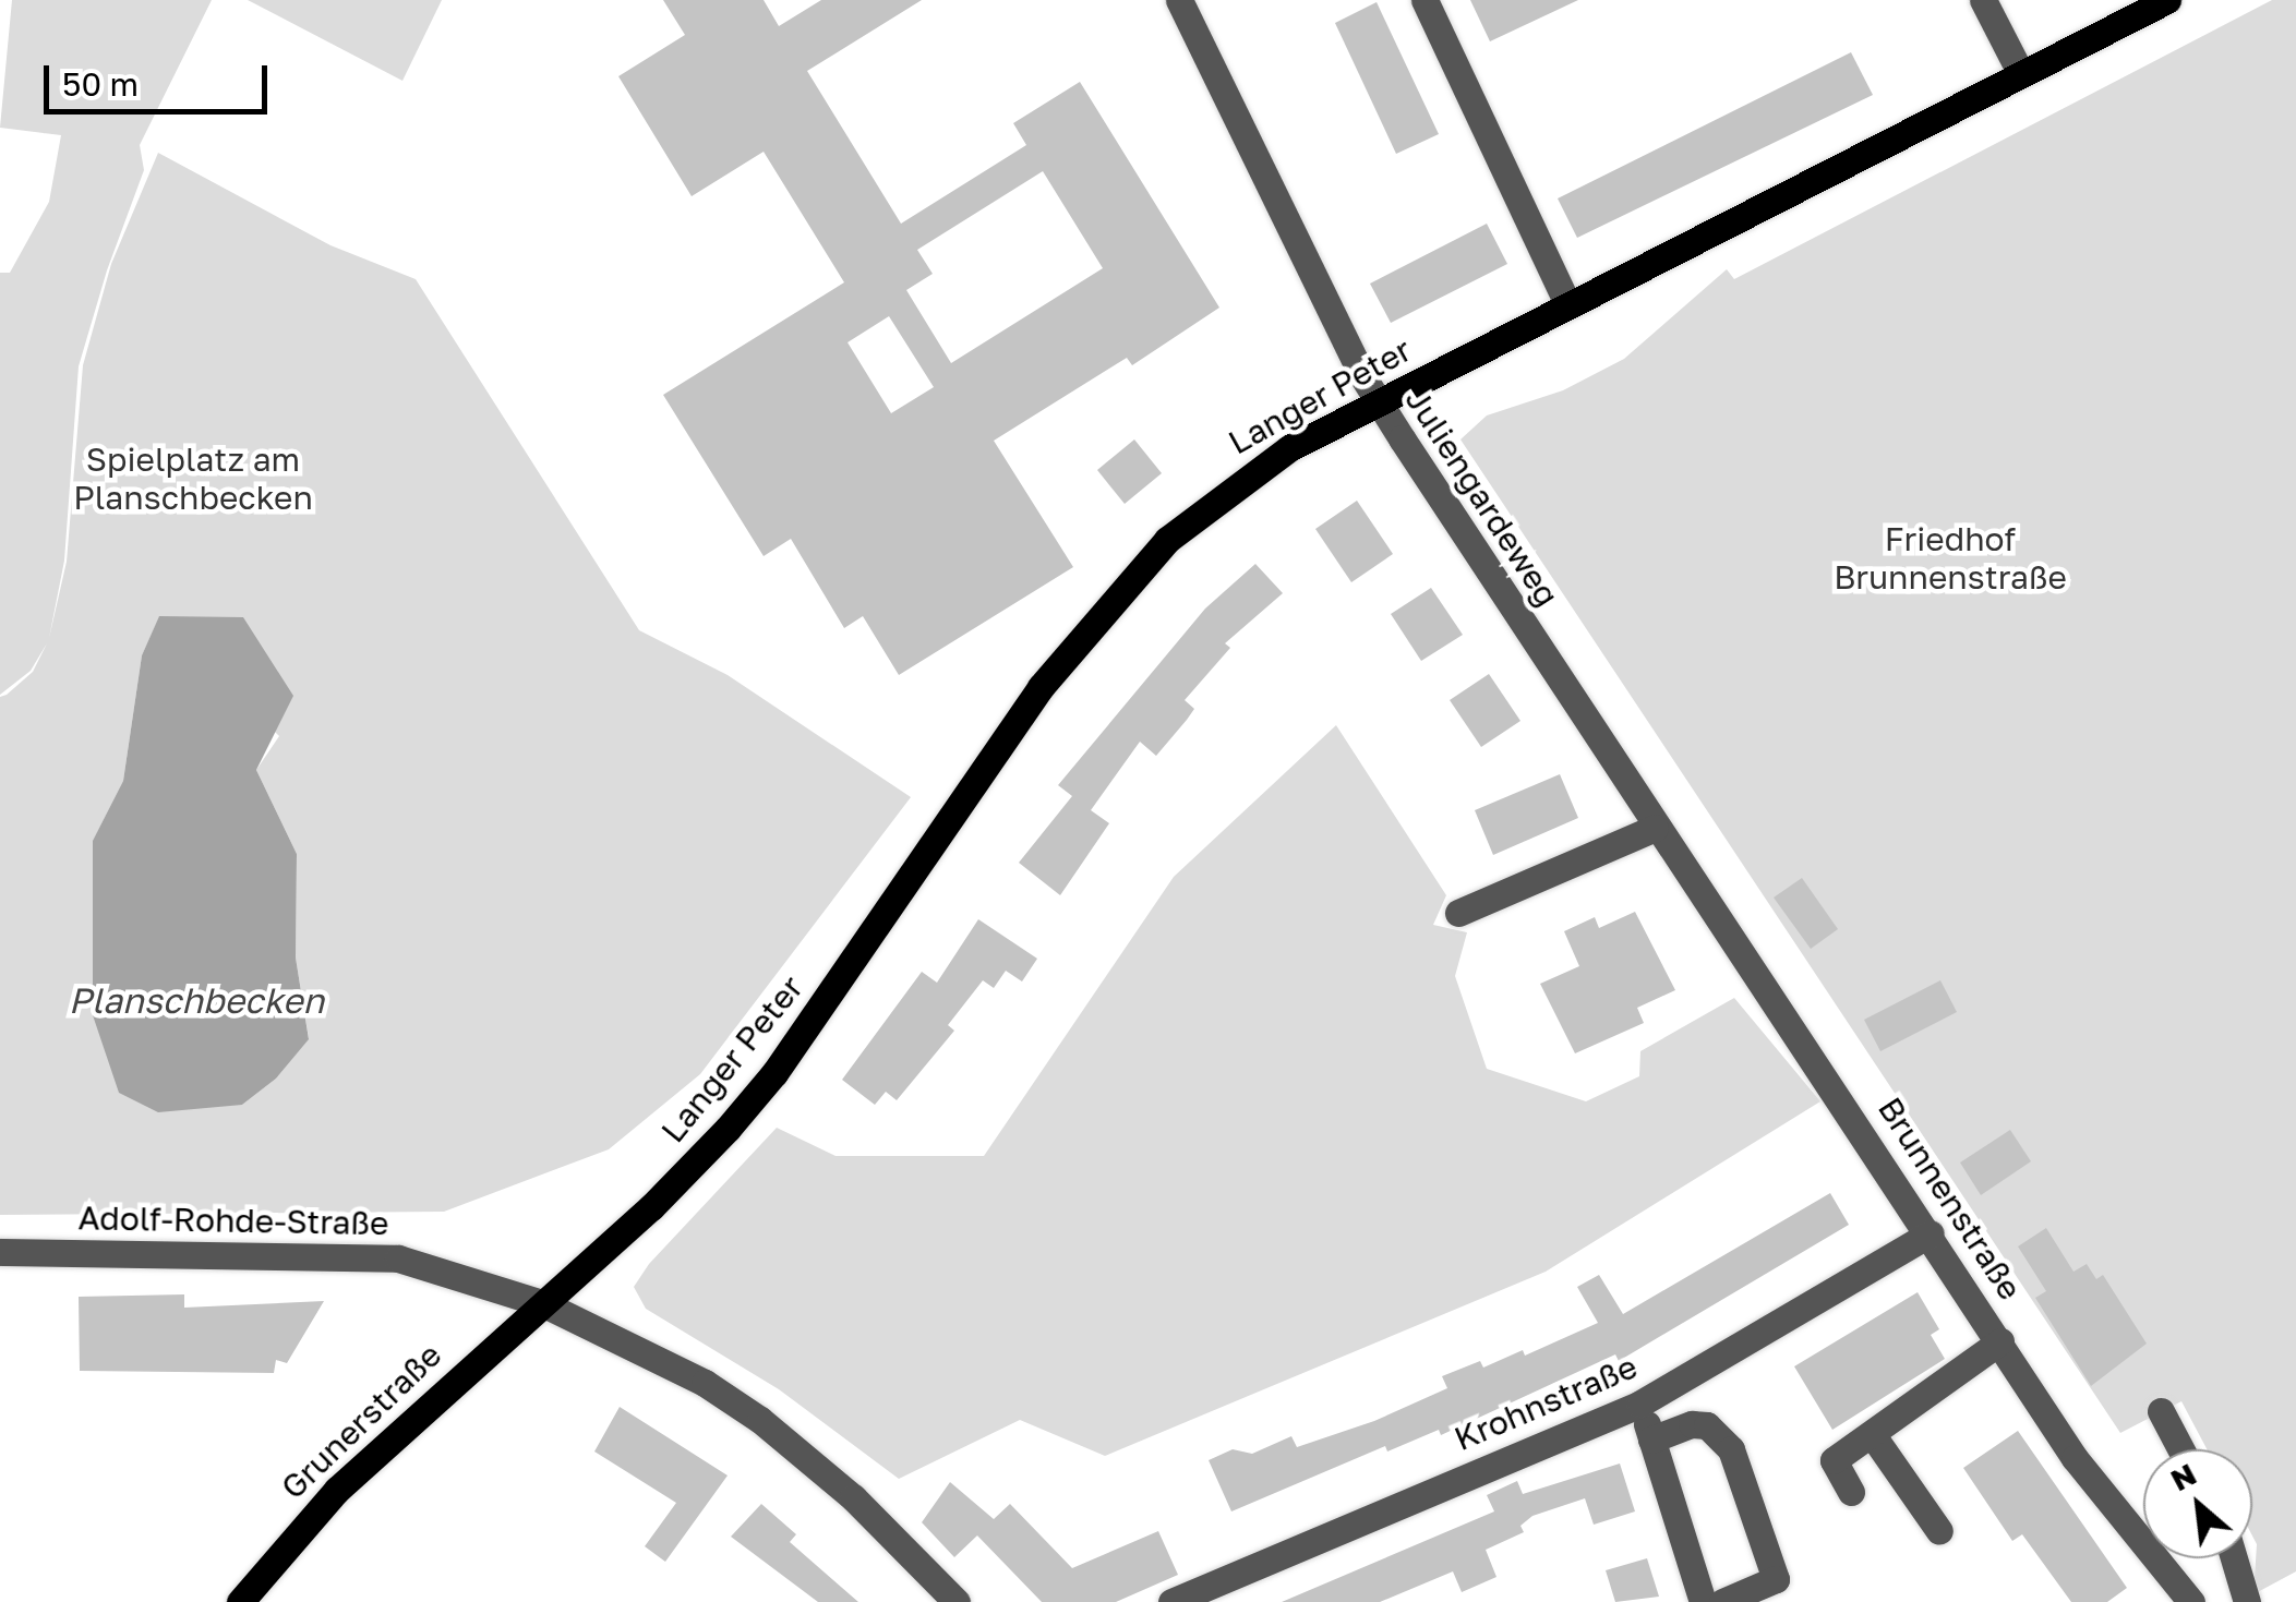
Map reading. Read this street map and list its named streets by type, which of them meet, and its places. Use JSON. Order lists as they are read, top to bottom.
{
  "streets": {
    "main road": ["Langer Peter", "Grunerstraße"],
    "street": [
      "Juliengardeweg",
      "Brunnenstraße",
      "Adolf-Rohde-Straße",
      "Krohnstraße"
    ]
  },
  "crossings": [
    ["Langer Peter", "Juliengardeweg"],
    ["Langer Peter", "Adolf-Rohde-Straße"],
    ["Langer Peter", "Grunerstraße"],
    ["Juliengardeweg", "Brunnenstraße"],
    ["Brunnenstraße", "Krohnstraße"],
    ["Adolf-Rohde-Straße", "Grunerstraße"]
  ],
  "water": ["Planschbecken"],
  "parks": ["Spielplatz am Planschbecken", "Friedhof Brunnenstraße"],
  "scale_bar": "50 m",
  "north": "top left"
}
